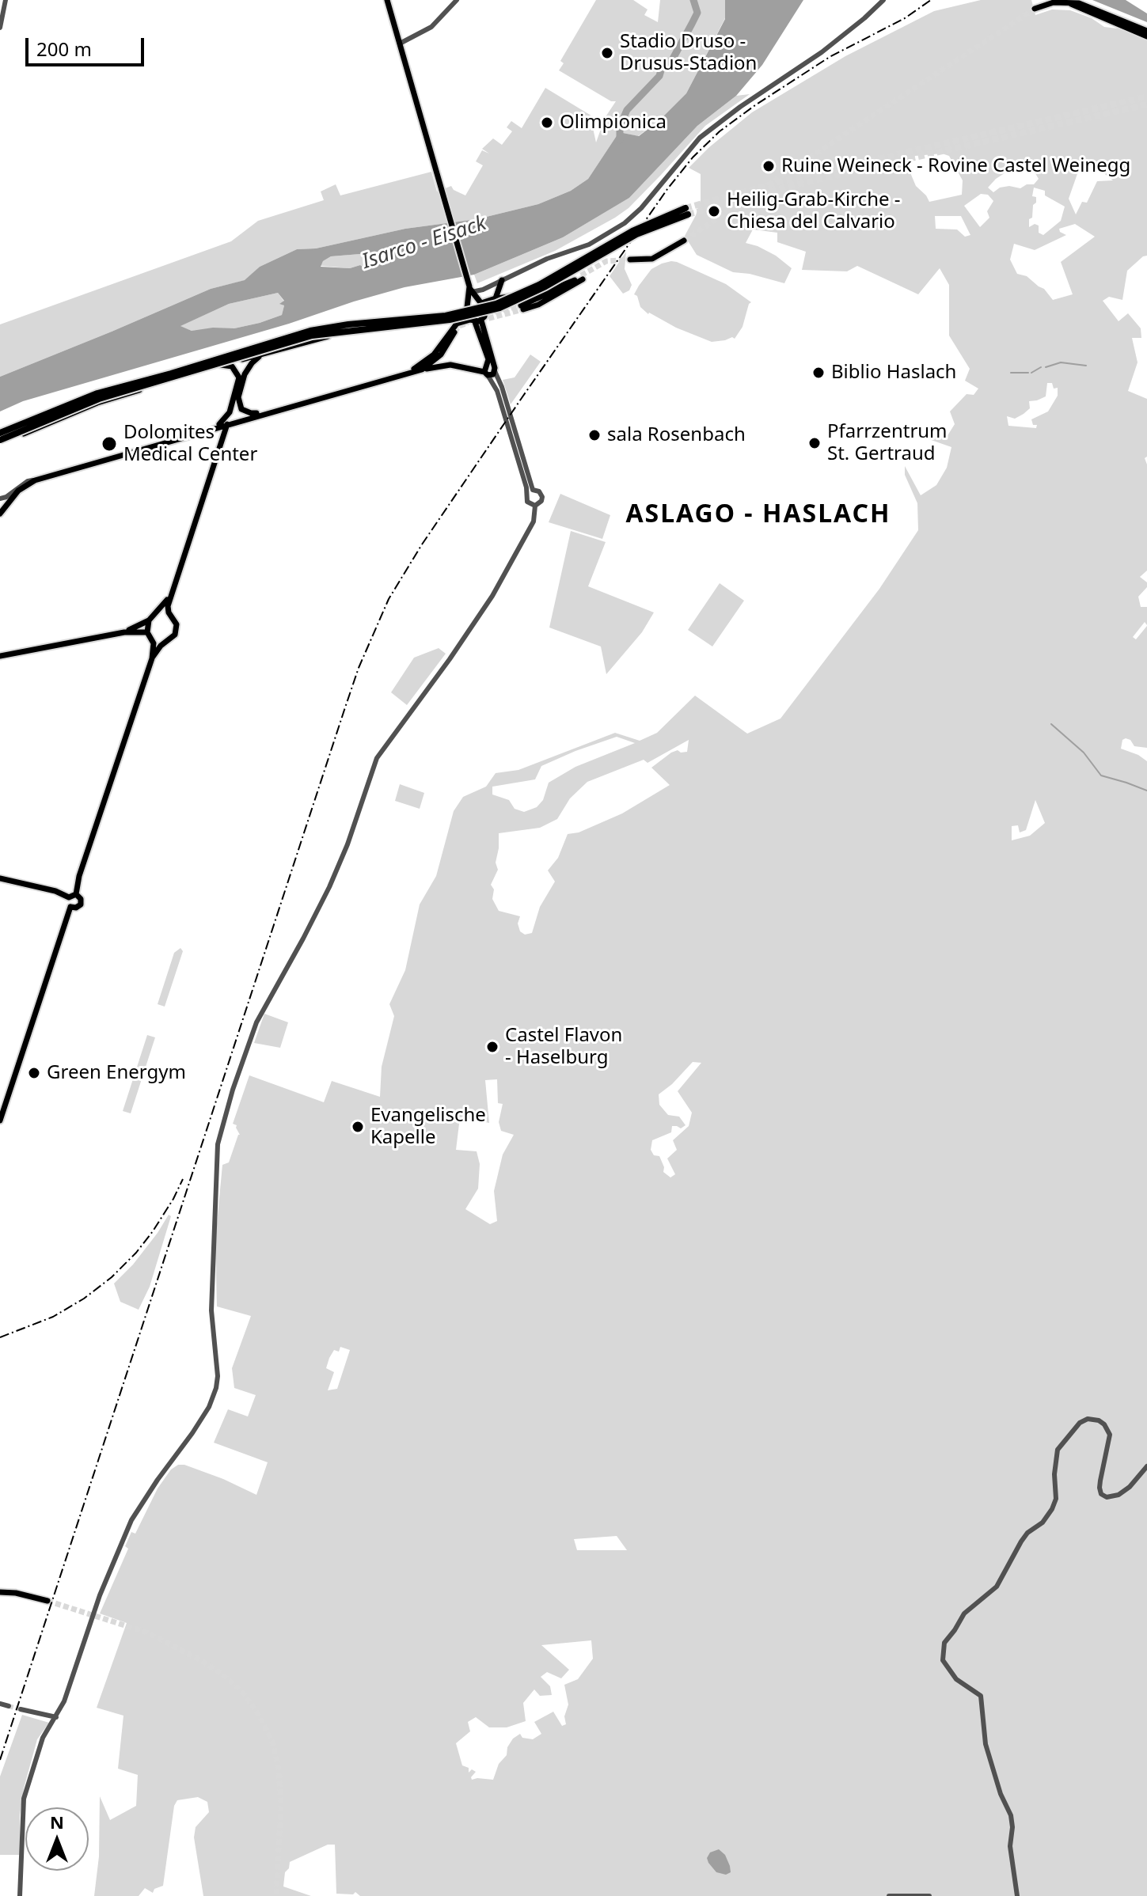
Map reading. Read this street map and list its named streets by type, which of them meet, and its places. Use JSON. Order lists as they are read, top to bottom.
{
  "districts": ["ASLAGO - HASLACH"],
  "water": ["Isarco - Eisack"],
  "places": [
    "Stadio Druso - Drusus-Stadion",
    "Olimpionica",
    "Ruine Weineck - Rovine Castel Weinegg",
    "Heilig-Grab-Kirche - Chiesa del Calvario",
    "Biblio Haslach",
    "sala Rosenbach",
    "Pfarrzentrum St. Gertraud",
    "Dolomites Medical Center",
    "Castel Flavon - Haselburg",
    "Green Energym",
    "Evangelische Kapelle"
  ],
  "scale_bar": "200 m",
  "north": "top"
}
